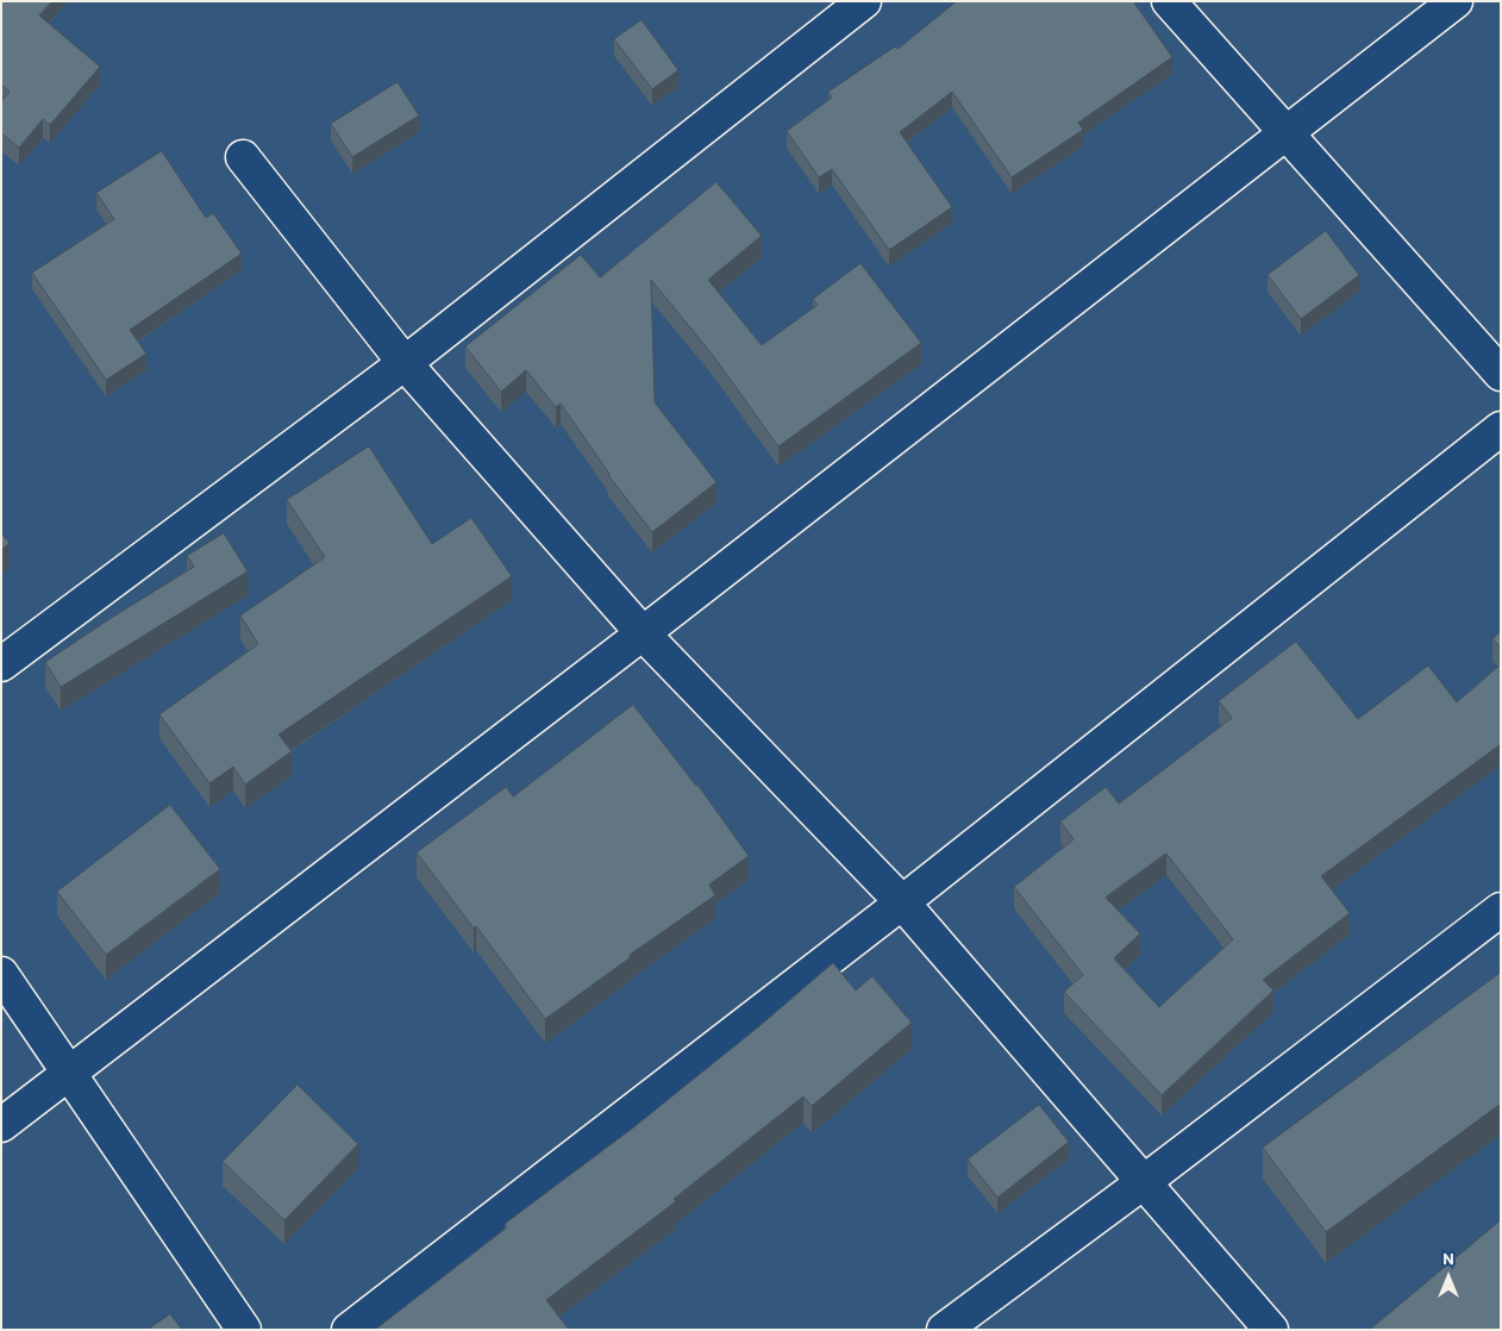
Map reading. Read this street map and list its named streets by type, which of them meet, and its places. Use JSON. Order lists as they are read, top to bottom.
{
  "north": "top"
}
